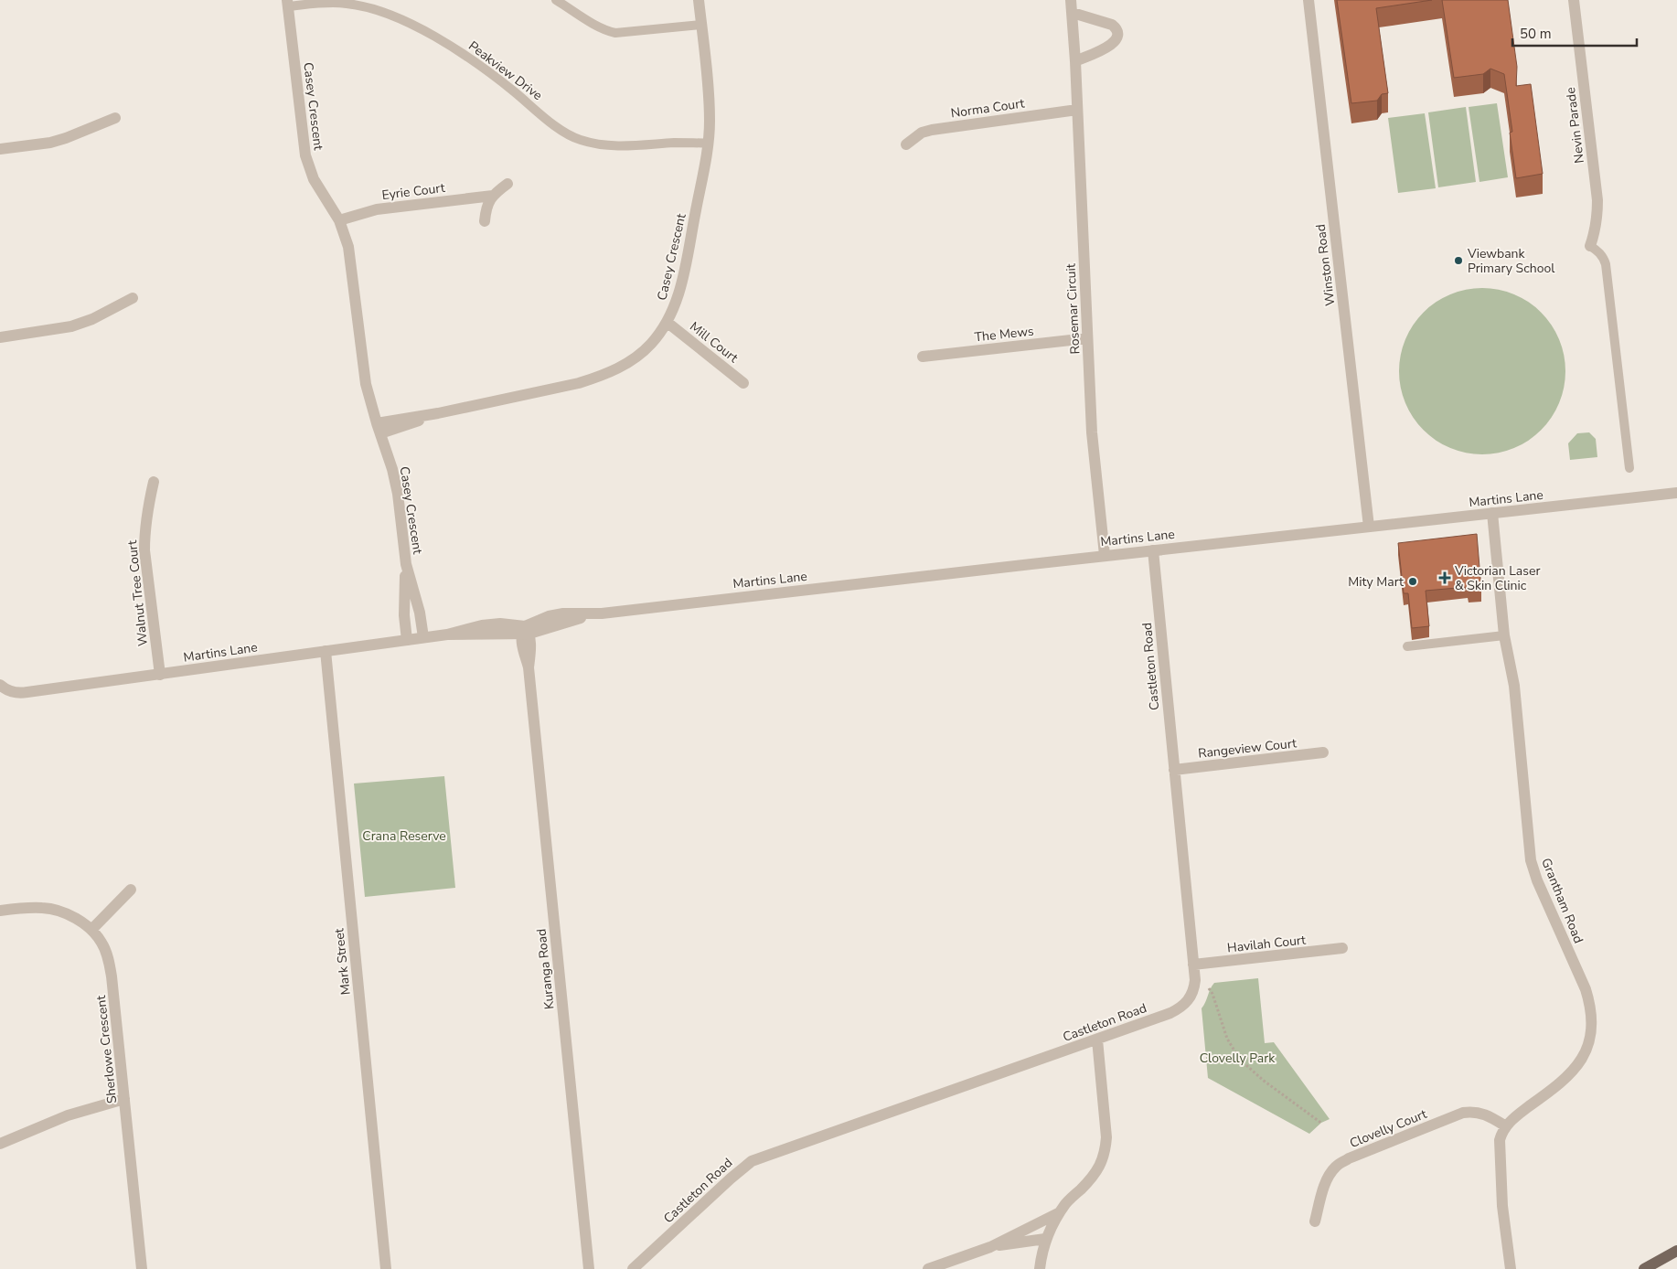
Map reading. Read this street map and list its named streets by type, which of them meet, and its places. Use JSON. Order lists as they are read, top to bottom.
{
  "streets": {
    "street": [
      "Casey Crescent",
      "Norma Court",
      "Nevin Parade",
      "Eyrie Court",
      "Winston Road",
      "Rosemar Circuit",
      "The Mews",
      "Mill Court",
      "Martins Lane",
      "Walnut Tree Court",
      "Castleton Road",
      "Rangeview Court",
      "Grantham Road",
      "Havilah Court",
      "Mark Street",
      "Kuranga Road",
      "Sherlowe Crescent",
      "Clovelly Court"
    ],
    "lane": ["Peakview Drive"]
  },
  "crossings": [
    ["Peakview Drive", "Casey Crescent"],
    ["Casey Crescent", "Eyrie Court"],
    ["Casey Crescent", "Mill Court"],
    ["Casey Crescent", "Martins Lane"],
    ["Norma Court", "Rosemar Circuit"],
    ["Winston Road", "Martins Lane"],
    ["Rosemar Circuit", "The Mews"],
    ["Rosemar Circuit", "Martins Lane"],
    ["Martins Lane", "Walnut Tree Court"],
    ["Martins Lane", "Castleton Road"],
    ["Martins Lane", "Grantham Road"],
    ["Martins Lane", "Mark Street"],
    ["Martins Lane", "Kuranga Road"],
    ["Castleton Road", "Rangeview Court"],
    ["Castleton Road", "Havilah Court"],
    ["Grantham Road", "Clovelly Court"]
  ],
  "parks": ["Crana Reserve", "Clovelly Park"],
  "places": {
    "other": ["Viewbank Primary School", "Mity Mart"],
    "health": ["Victorian Laser & Skin Clinic"]
  },
  "scale_bar": "50 m"
}
